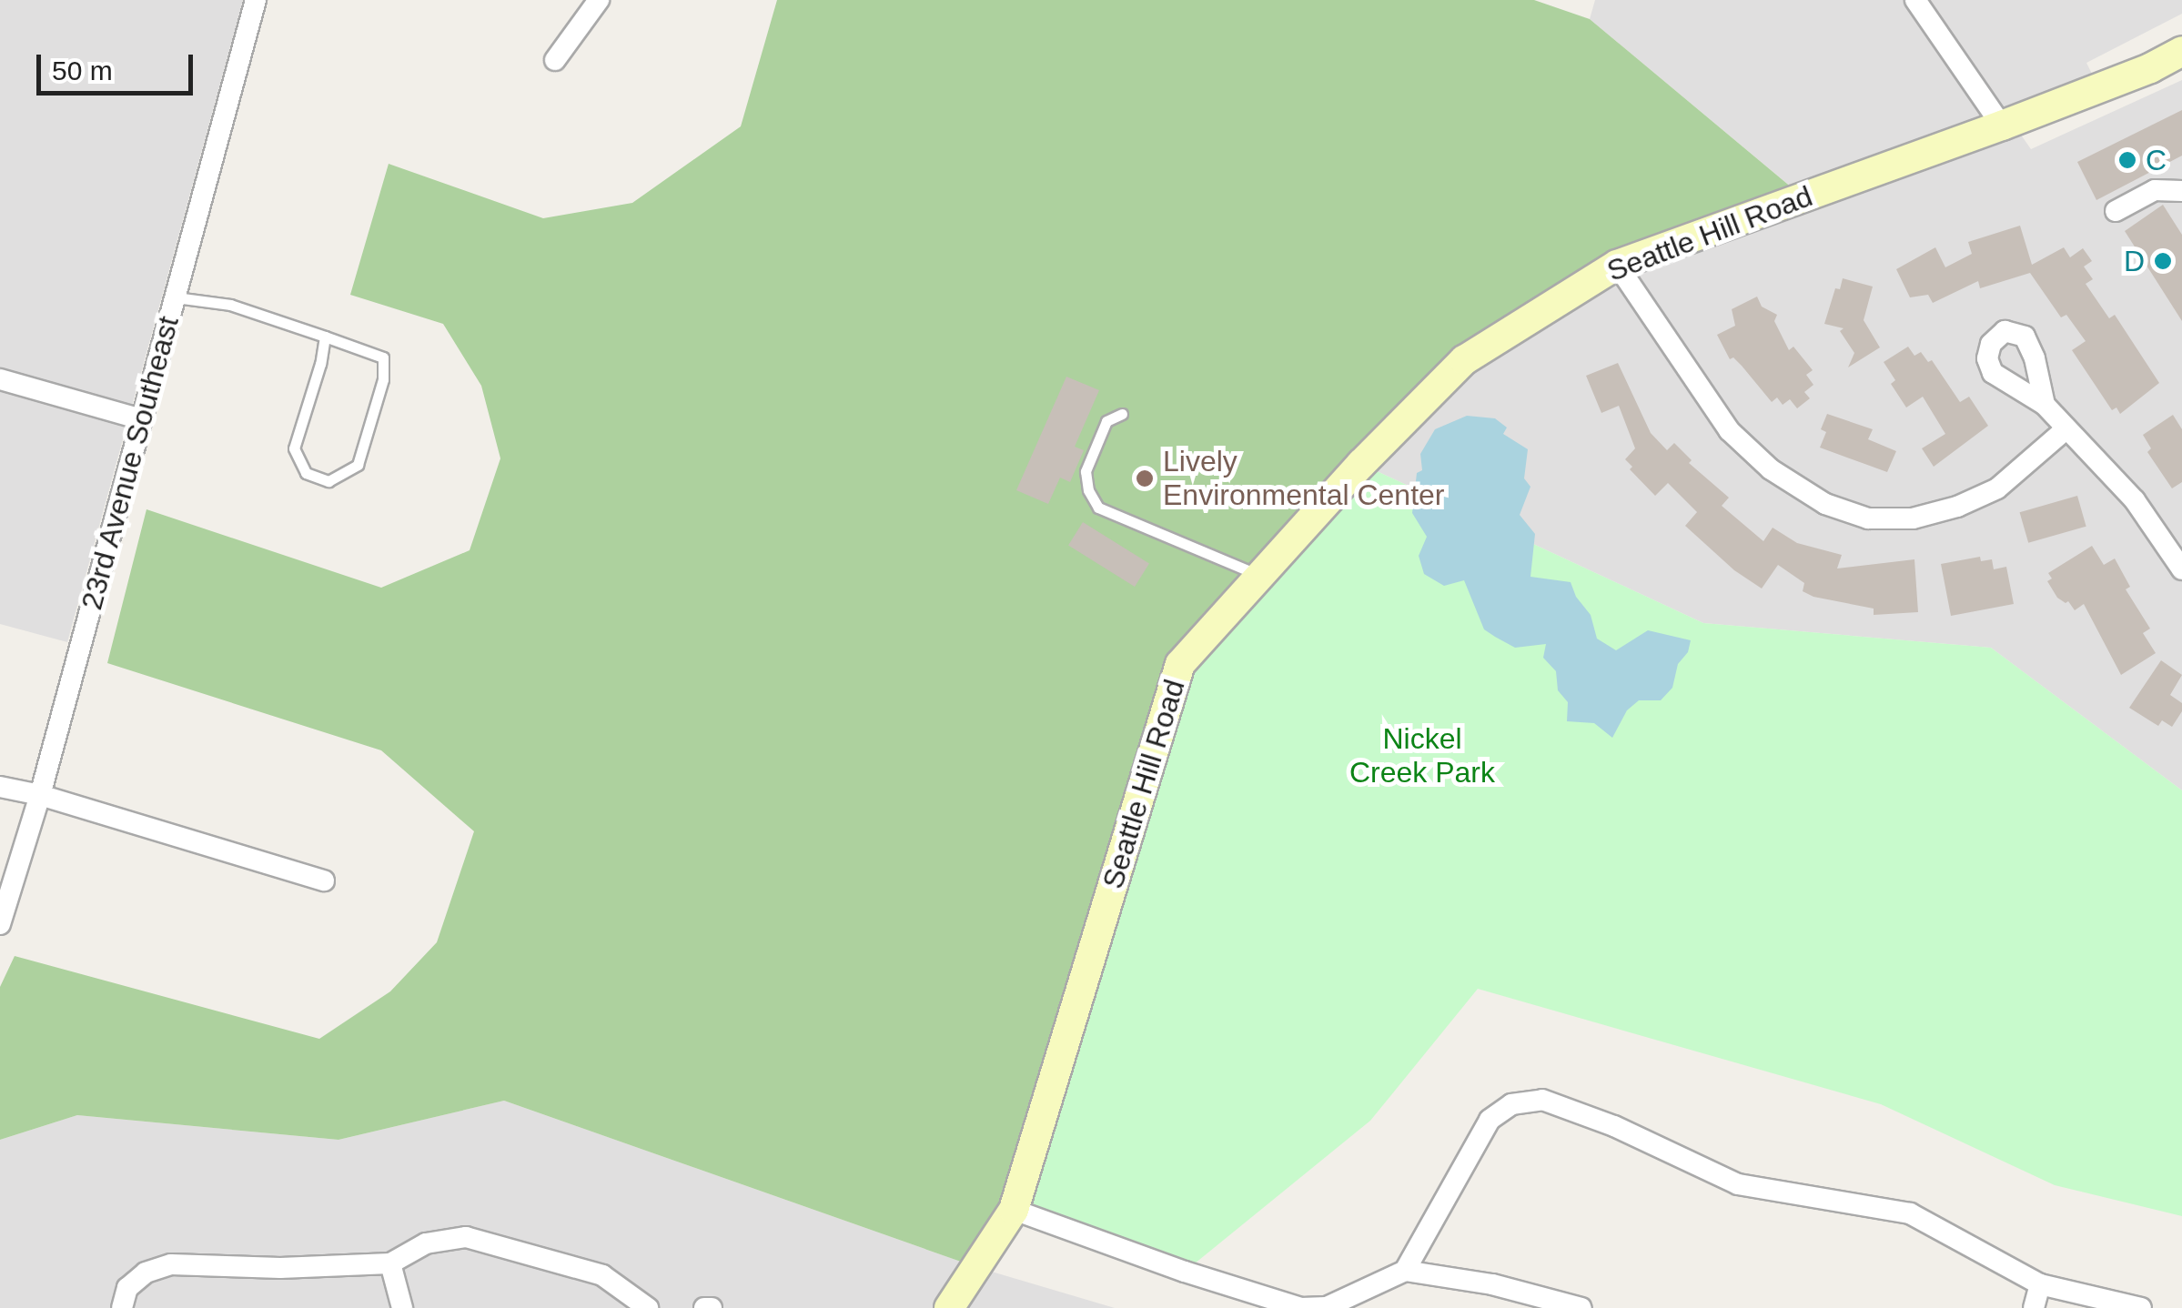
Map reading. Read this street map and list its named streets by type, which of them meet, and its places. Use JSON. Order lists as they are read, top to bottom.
{
  "streets": {
    "street": ["Seattle Hill Road", "23rd Avenue Southeast"]
  },
  "parks": ["Nickel Creek Park"],
  "places": ["C", "D", "Lively Environmental Center"],
  "scale_bar": "50 m"
}
